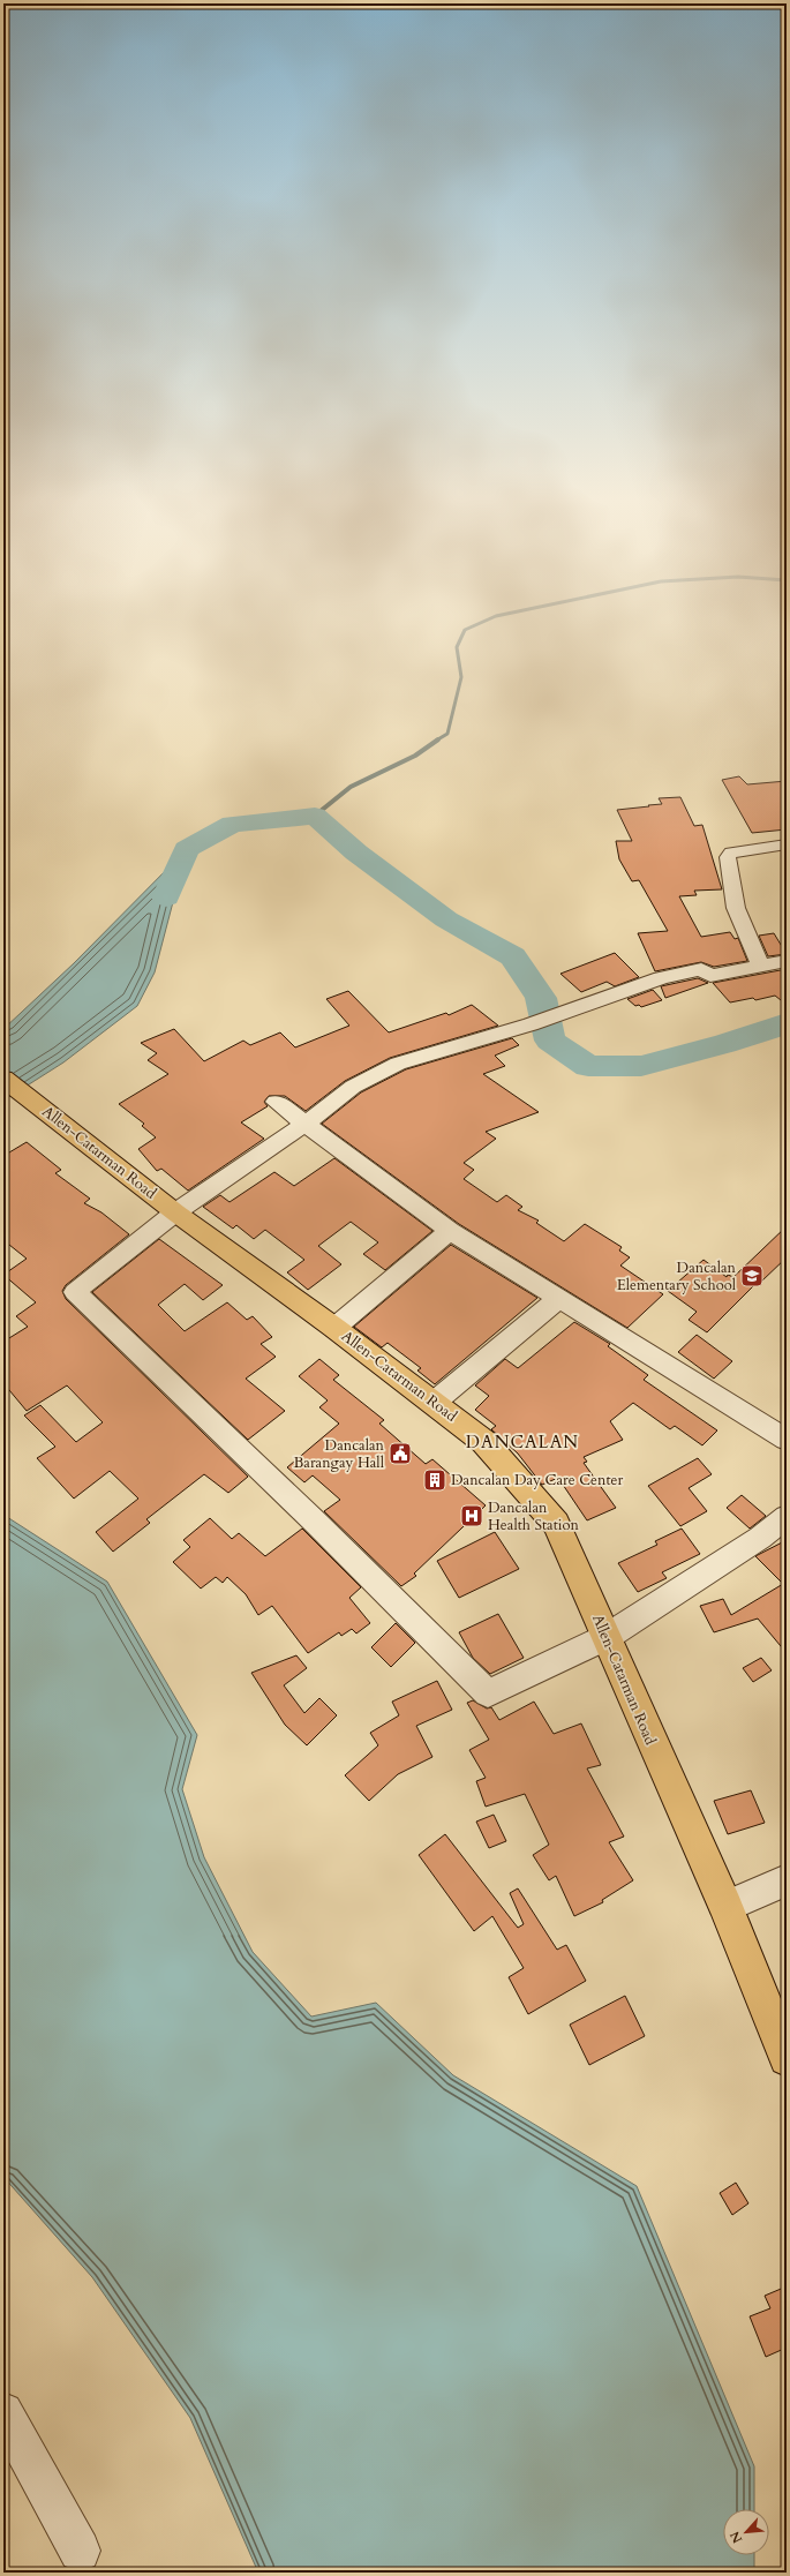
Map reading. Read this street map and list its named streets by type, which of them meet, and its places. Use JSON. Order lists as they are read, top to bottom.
{
  "streets": {
    "main road": ["Allen-Catarman Road"]
  },
  "districts": ["DANCALAN"],
  "places": {
    "school or university": ["Dancalan Elementary School"],
    "public building": ["Dancalan Barangay Hall"],
    "building": ["Dancalan Day Care Center"],
    "hospital": ["Dancalan Health Station"]
  },
  "north": "bottom left"
}
